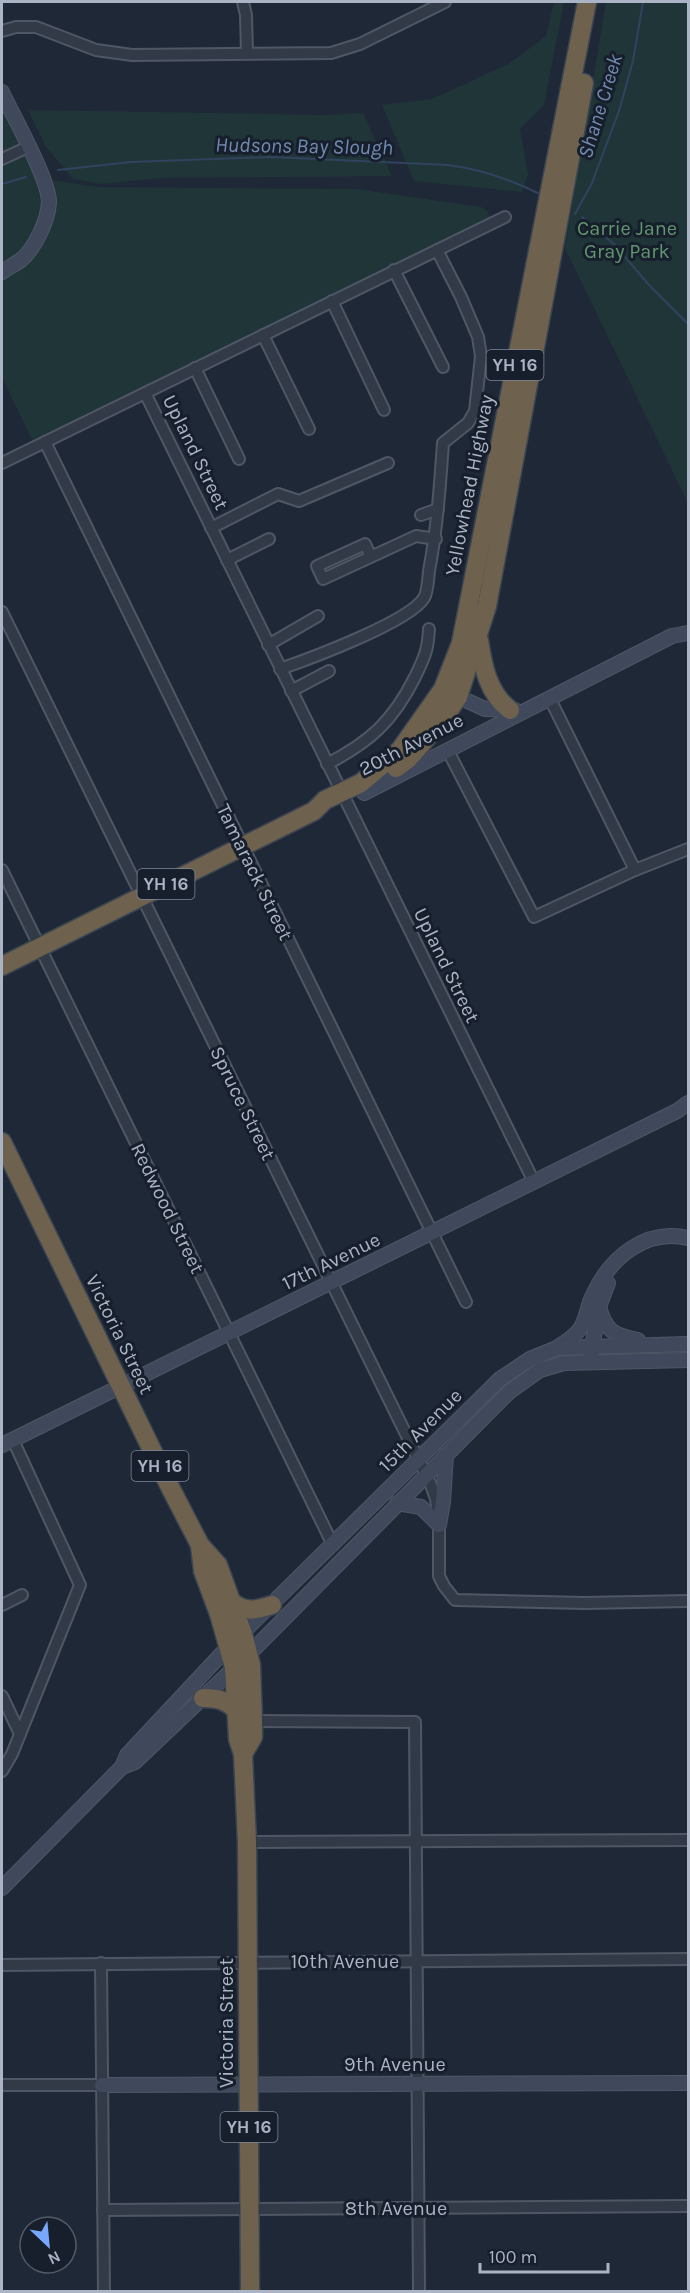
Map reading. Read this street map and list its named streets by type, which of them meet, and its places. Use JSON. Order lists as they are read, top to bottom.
{
  "streets": {
    "highway": [
      "YH 16",
      "Yellowhead Highway",
      "20th Avenue",
      "Victoria Street"
    ],
    "main road": ["17th Avenue", "15th Avenue", "9th Avenue"],
    "street": [
      "Upland Street",
      "Tamarack Street",
      "Spruce Street",
      "Redwood Street",
      "10th Avenue",
      "8th Avenue"
    ]
  },
  "crossings": [
    ["Upland Street", "Yellowhead Highway"],
    ["Upland Street", "20th Avenue"],
    ["Upland Street", "17th Avenue"],
    ["Yellowhead Highway", "20th Avenue"],
    ["20th Avenue", "Tamarack Street"],
    ["20th Avenue", "Spruce Street"],
    ["20th Avenue", "Redwood Street"],
    ["Tamarack Street", "17th Avenue"],
    ["Spruce Street", "17th Avenue"],
    ["Spruce Street", "15th Avenue"],
    ["Redwood Street", "17th Avenue"],
    ["Redwood Street", "15th Avenue"],
    ["17th Avenue", "Victoria Street"],
    ["Victoria Street", "15th Avenue"],
    ["Victoria Street", "10th Avenue"],
    ["Victoria Street", "9th Avenue"],
    ["Victoria Street", "8th Avenue"]
  ],
  "water": ["Shane Creek", "Hudsons Bay Slough"],
  "parks": ["Carrie Jane Gray Park"],
  "scale_bar": "100 m",
  "north": "bottom right"
}
